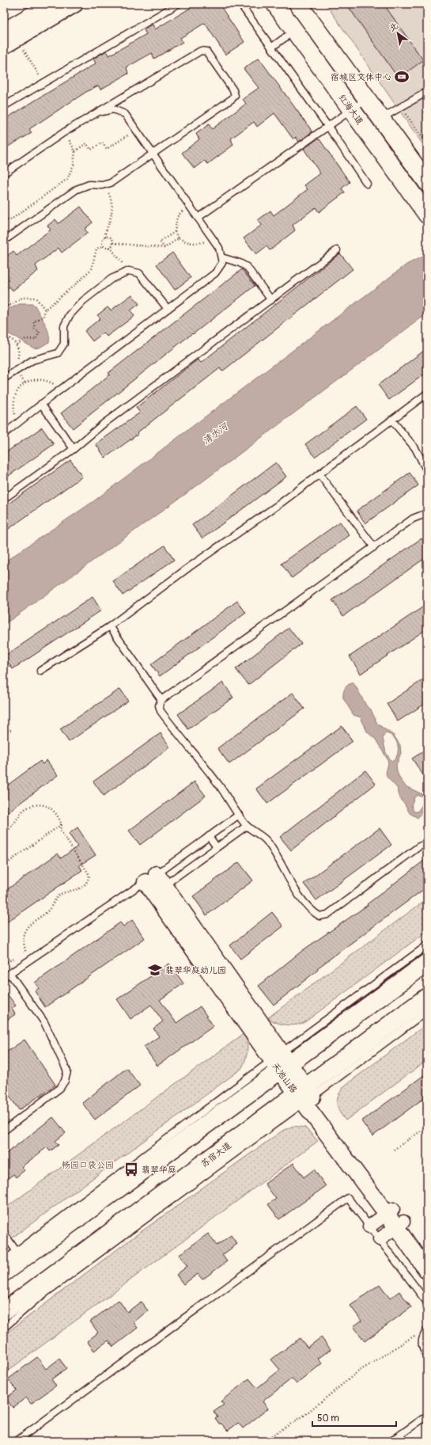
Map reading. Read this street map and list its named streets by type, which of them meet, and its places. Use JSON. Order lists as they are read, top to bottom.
{
  "streets": {
    "main road": ["红海大道", "苏宿大道"],
    "street": ["天池山路"]
  },
  "crossings": [
    ["天池山路", "苏宿大道"]
  ],
  "water": ["清水河"],
  "parks": ["畅园口袋公园"],
  "places": {
    "sports": ["宿城区文体中心"],
    "school or university": ["翡翠华庭幼儿园"],
    "bus stop": ["翡翠华庭"]
  },
  "scale_bar": "50 m",
  "north": "top left"
}
